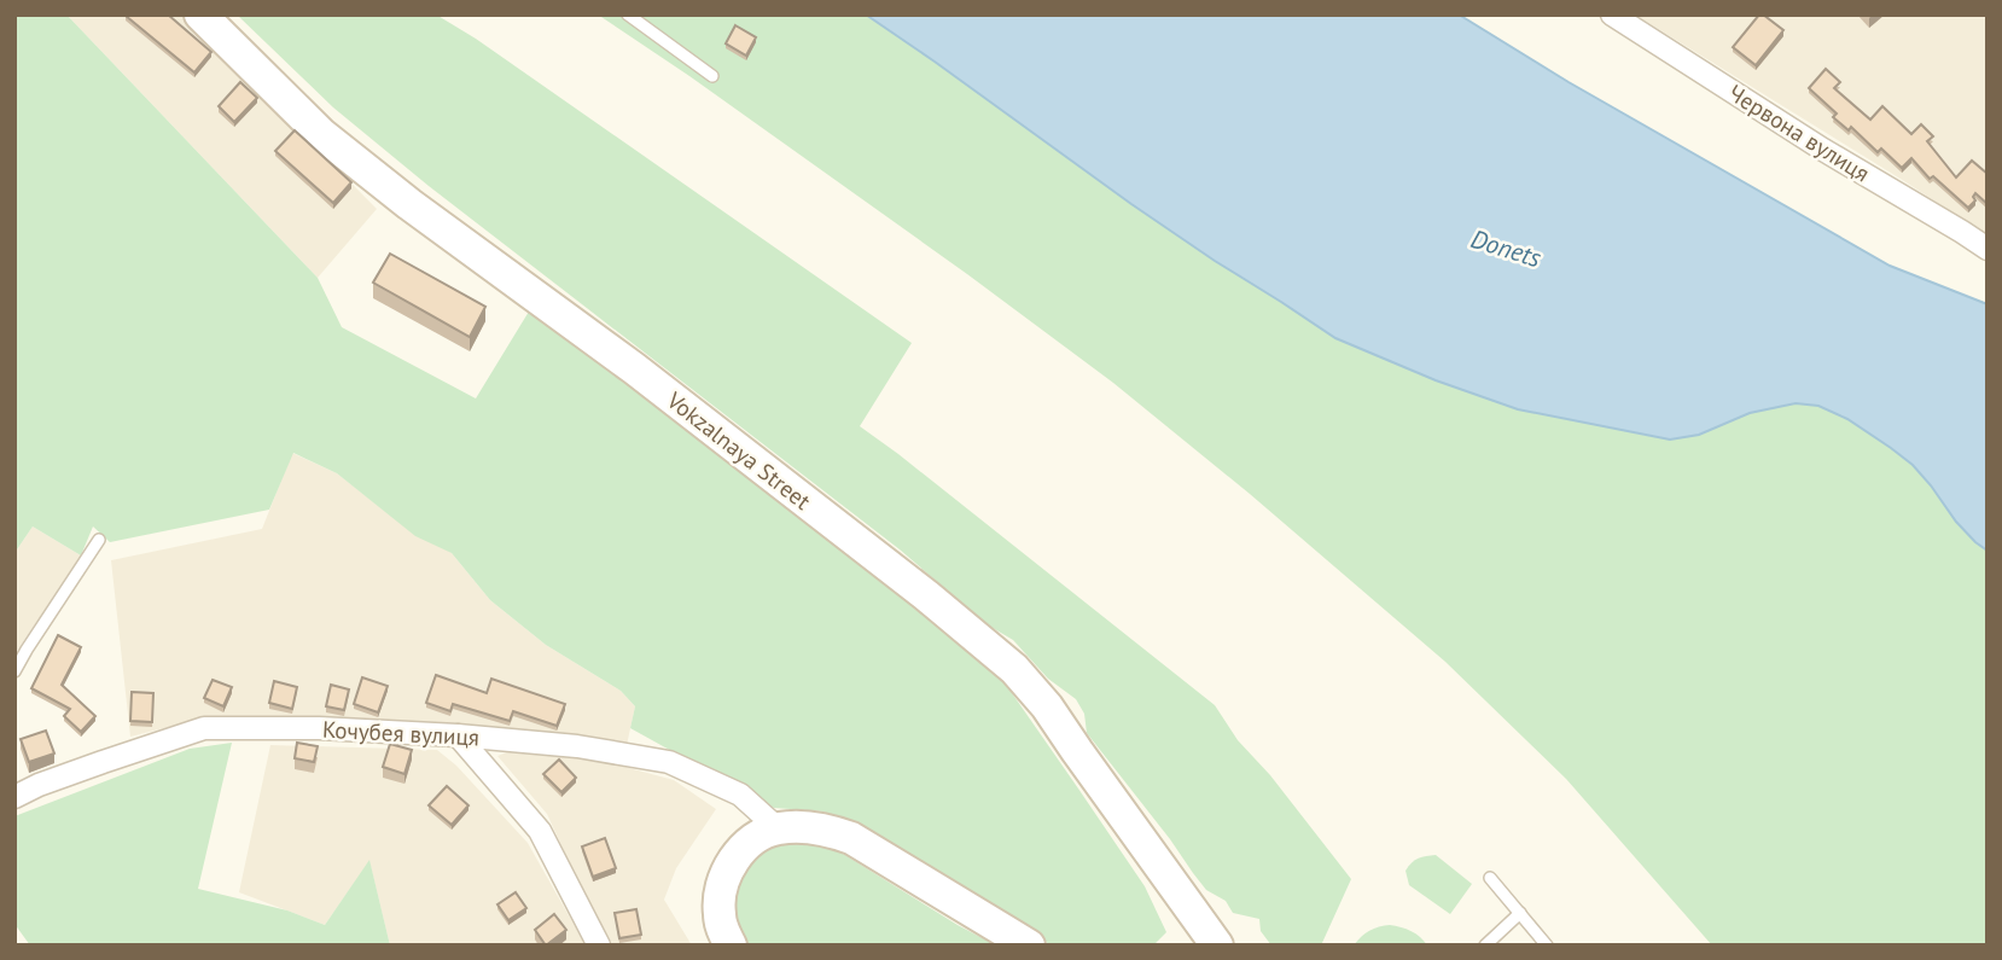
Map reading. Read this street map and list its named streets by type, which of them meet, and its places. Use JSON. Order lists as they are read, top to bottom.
{
  "streets": {
    "main road": ["Vokzalnaya Street"],
    "street": ["Червона вулиця", "Кочубея вулиця"]
  },
  "water": ["Donets"]
}
